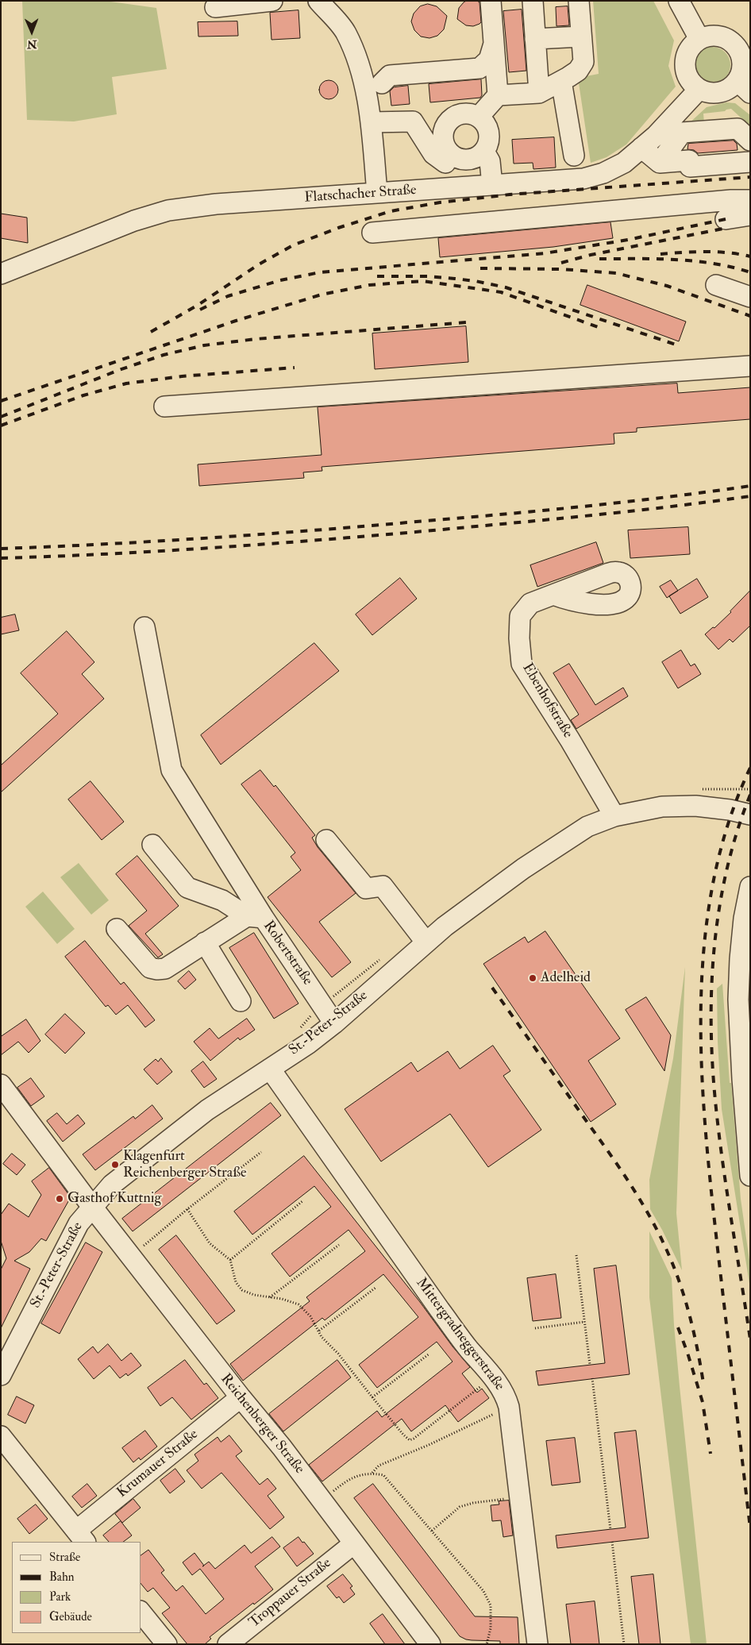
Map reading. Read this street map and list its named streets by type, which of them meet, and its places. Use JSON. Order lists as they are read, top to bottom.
{
  "streets": {
    "street": [
      "Flatschacher Straße",
      "Ebenhofstraße",
      "Robertstraße",
      "St.-Peter-Straße",
      "Mittergradneggerstraße",
      "Reichenberger Straße",
      "Krumauer Straße",
      "Troppauer Straße"
    ]
  },
  "crossings": [
    ["Ebenhofstraße", "St.-Peter-Straße"],
    ["Robertstraße", "St.-Peter-Straße"],
    ["St.-Peter-Straße", "Mittergradneggerstraße"],
    ["St.-Peter-Straße", "Reichenberger Straße"],
    ["Reichenberger Straße", "Krumauer Straße"],
    ["Reichenberger Straße", "Troppauer Straße"]
  ],
  "places": ["Adelheid", "Klagenfurt Reichenberger Straße", "Gasthof Kuttnig"],
  "legend": [
    "Straße",
    "Bahn",
    "Park",
    "Gebäude"
  ],
  "north": "bottom"
}
